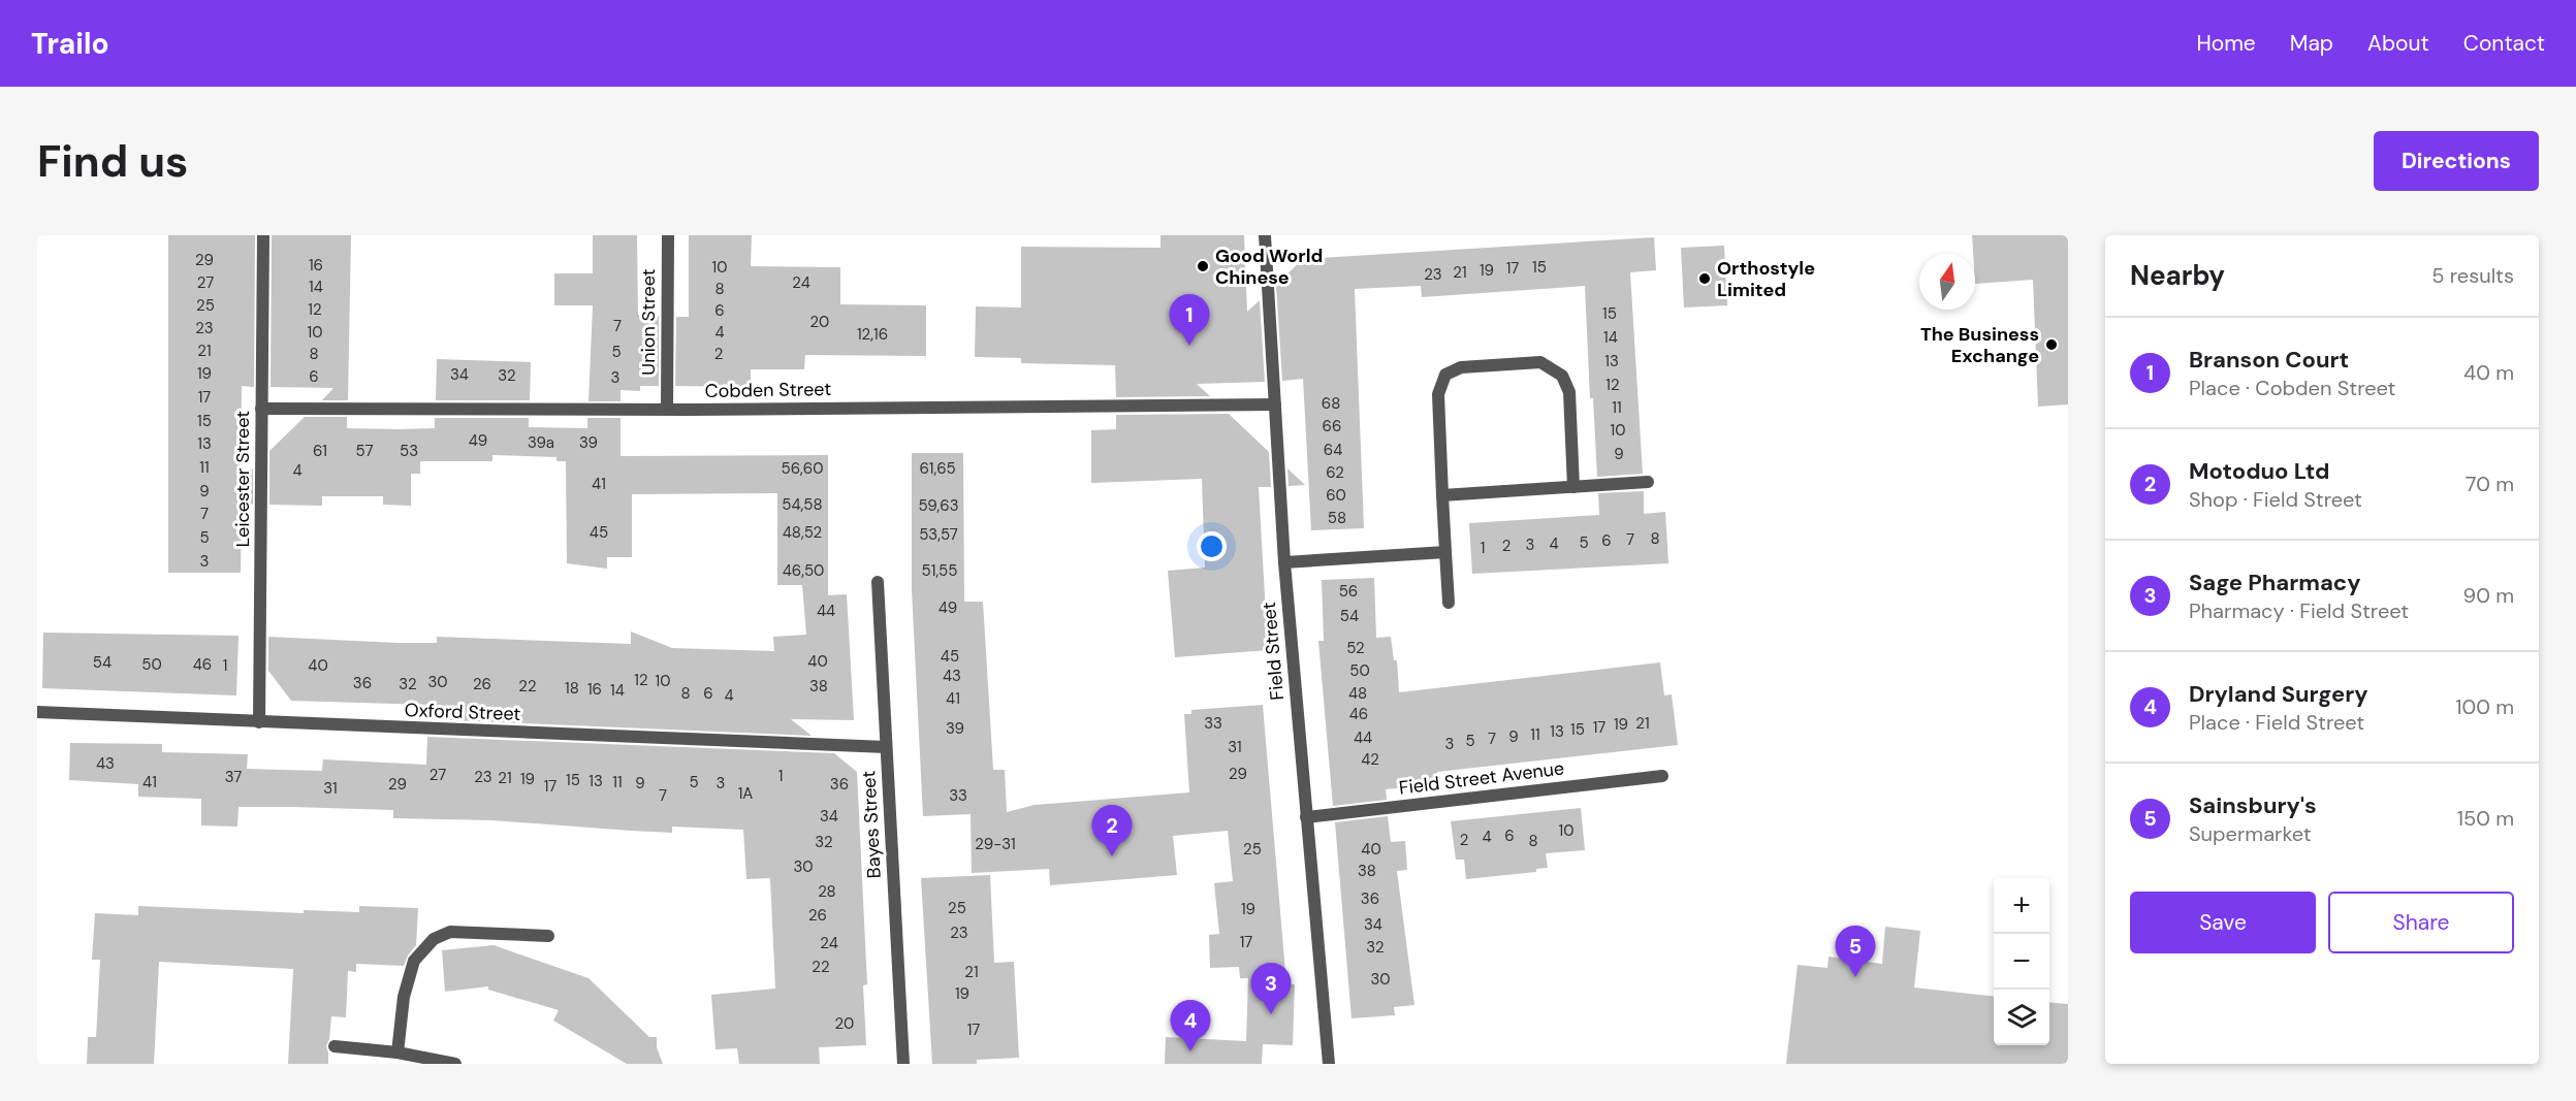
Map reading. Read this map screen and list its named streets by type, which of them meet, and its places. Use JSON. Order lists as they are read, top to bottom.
{
  "streets": {
    "street": [
      "Union Street",
      "Cobden Street",
      "Leicester Street",
      "Field Street",
      "Oxford Street",
      "Field Street Avenue",
      "Bayes Street"
    ]
  },
  "crossings": [
    ["Union Street", "Cobden Street"],
    ["Cobden Street", "Leicester Street"],
    ["Cobden Street", "Field Street"],
    ["Leicester Street", "Oxford Street"],
    ["Field Street", "Field Street Avenue"],
    ["Oxford Street", "Bayes Street"]
  ],
  "places": ["Good World Chinese", "Orthostyle Limited", "The Business Exchange"],
  "house_numbers": [
    "29",
    "16",
    "10",
    "15",
    "17",
    "19",
    "21",
    "23",
    "27",
    "24",
    "14",
    "8",
    "25",
    "12",
    "6",
    "15",
    "20",
    "7",
    "23",
    "10",
    "4",
    "12,16",
    "14",
    "21",
    "5",
    "8",
    "2",
    "13",
    "19",
    "34",
    "32",
    "6",
    "3",
    "12",
    "17",
    "68",
    "11",
    "15",
    "66",
    "10",
    "49",
    "39a",
    "39",
    "13",
    "64",
    "61",
    "57",
    "53",
    "9",
    "11",
    "56,60",
    "61,65",
    "4",
    "62",
    "41",
    "9",
    "60",
    "54,58",
    "59,63",
    "7",
    "58",
    "45",
    "48,52",
    "53,57",
    "5",
    "8",
    "7",
    "6",
    "5",
    "4",
    "3",
    "2",
    "1",
    "3",
    "46,50",
    "51,55",
    "56",
    "49",
    "44",
    "54",
    "52",
    "45",
    "40",
    "54",
    "50",
    "46",
    "1",
    "40",
    "50",
    "43",
    "12",
    "10",
    "30",
    "36",
    "32",
    "26",
    "22",
    "38",
    "18",
    "16",
    "14",
    "8",
    "6",
    "48",
    "4",
    "41",
    "46",
    "33",
    "21",
    "19",
    "17",
    "39",
    "15",
    "13",
    "11",
    "9",
    "44",
    "7",
    "5",
    "3",
    "31",
    "42",
    "43",
    "29",
    "27",
    "1",
    "37",
    "23",
    "21",
    "19",
    "15",
    "13",
    "41",
    "11",
    "5",
    "9",
    "3",
    "29",
    "36",
    "17",
    "31",
    "1A",
    "7",
    "33",
    "34",
    "10",
    "6",
    "4",
    "2",
    "8",
    "32",
    "29-31",
    "25",
    "40",
    "30",
    "38",
    "28",
    "36",
    "25",
    "19",
    "26",
    "34",
    "23",
    "17",
    "24",
    "32",
    "22",
    "21",
    "30",
    "19",
    "20",
    "17"
  ],
  "north": "top",
  "page": {
    "header": "Trailo",
    "nav": [
      "Home",
      "Map",
      "About",
      "Contact"
    ],
    "buttons": [
      "Directions",
      ["Save", "Share"]
    ],
    "title": "Find us",
    "heading": ["Nearby", "5 results"],
    "pins": [
      "1",
      "2",
      "5",
      "3",
      "4"
    ],
    "list": [
      {
        "mark": "1",
        "name": "Branson Court",
        "note": "Place · Cobden Street",
        "value": "40 m"
      },
      {
        "mark": "2",
        "name": "Motoduo Ltd",
        "note": "Shop · Field Street",
        "value": "70 m"
      },
      {
        "mark": "3",
        "name": "Sage Pharmacy",
        "note": "Pharmacy · Field Street",
        "value": "90 m"
      },
      {
        "mark": "4",
        "name": "Dryland Surgery",
        "note": "Place · Field Street",
        "value": "100 m"
      },
      {
        "mark": "5",
        "name": "Sainsbury's",
        "note": "Supermarket",
        "value": "150 m"
      }
    ],
    "map_buttons": ["+", "−"]
  }
}
